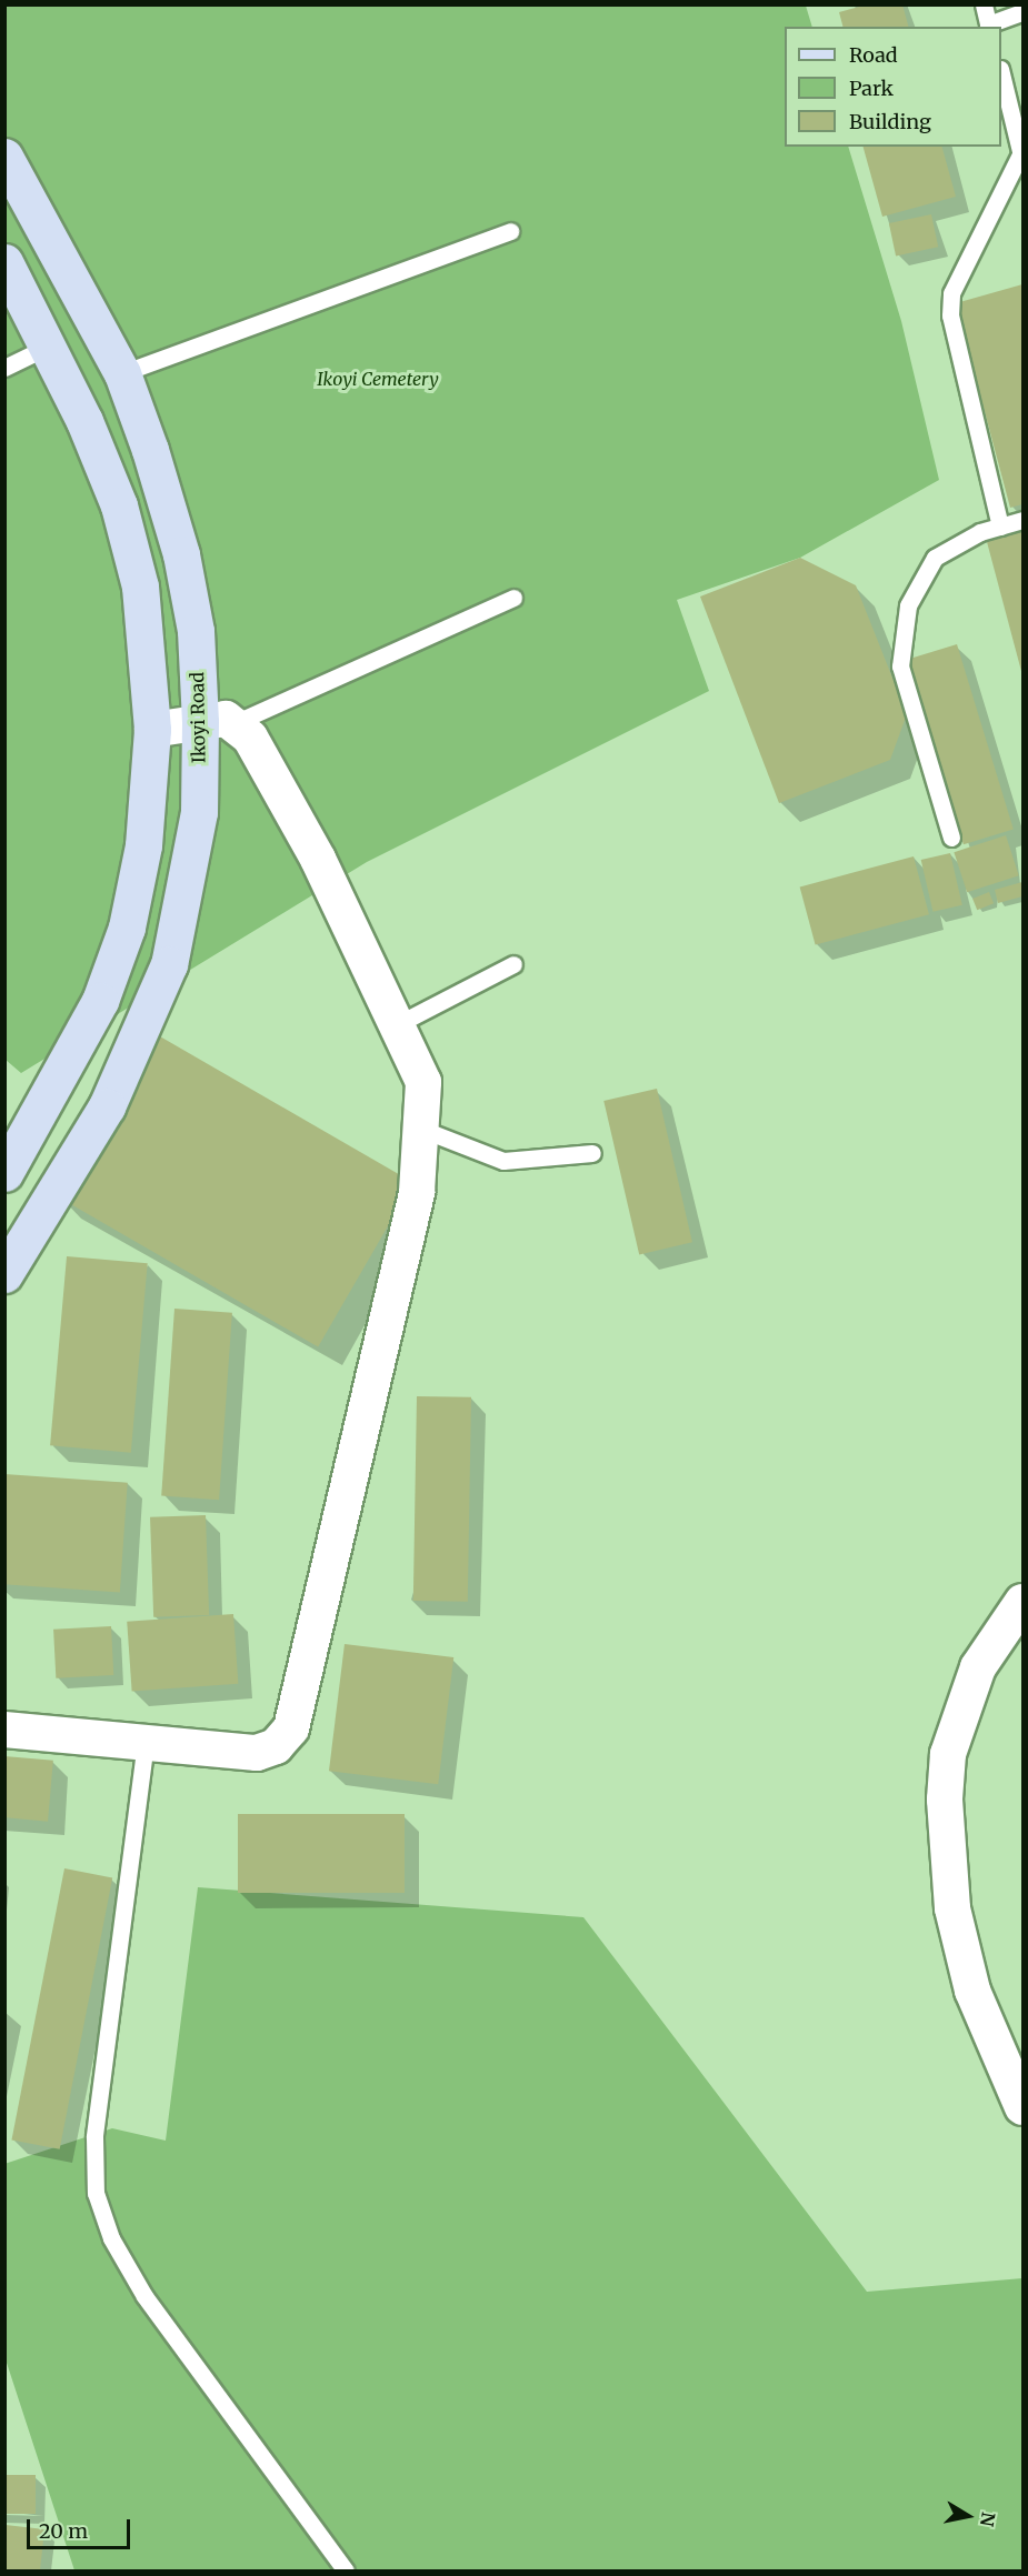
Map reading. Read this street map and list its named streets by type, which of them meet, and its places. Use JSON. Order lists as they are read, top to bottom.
{
  "streets": {
    "main road": ["Ikoyi Road"]
  },
  "parks": ["Ikoyi Cemetery"],
  "legend": ["Road", "Park", "Building"],
  "scale_bar": "20 m",
  "north": "right"
}
